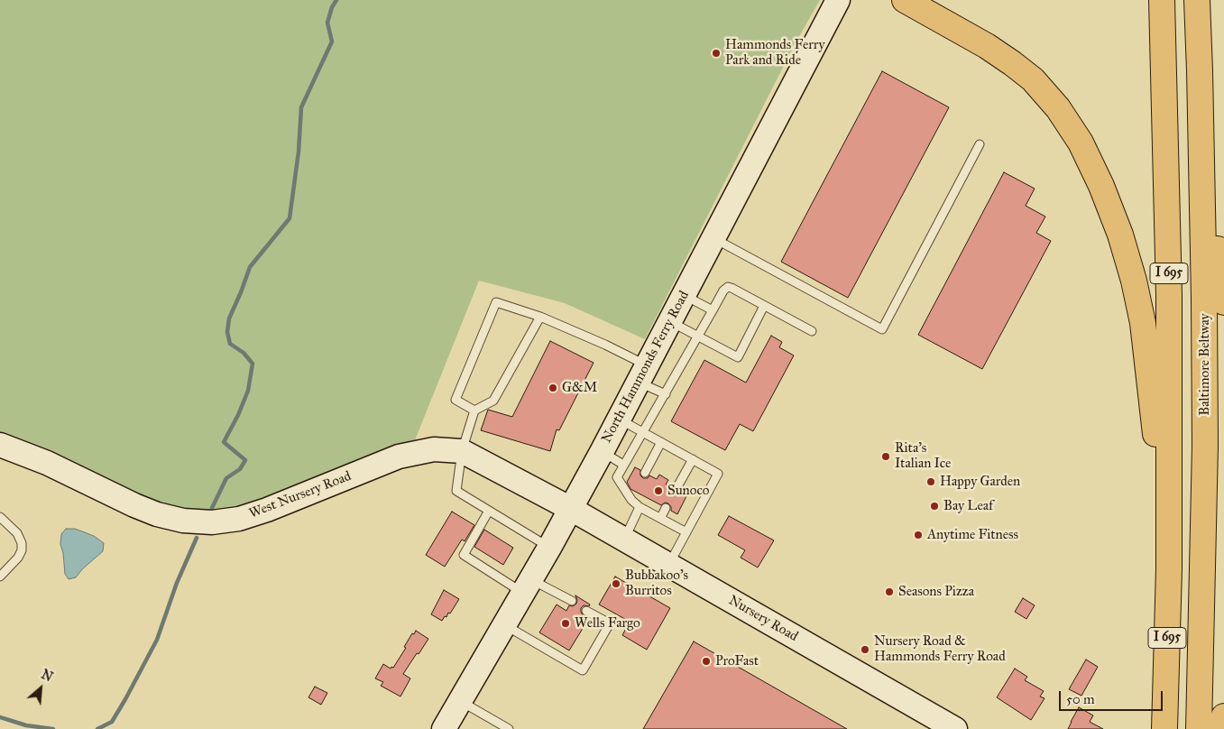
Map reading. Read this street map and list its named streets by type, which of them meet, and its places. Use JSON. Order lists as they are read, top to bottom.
{
  "streets": {
    "highway": ["I 695", "Baltimore Beltway"],
    "main road": ["North Hammonds Ferry Road", "West Nursery Road", "Nursery Road"]
  },
  "crossings": [
    ["North Hammonds Ferry Road", "West Nursery Road"],
    ["North Hammonds Ferry Road", "Nursery Road"],
    ["West Nursery Road", "Nursery Road"]
  ],
  "places": [
    "Hammonds Ferry Park and Ride",
    "G&M",
    "Rita's Italian Ice",
    "Happy Garden",
    "Sunoco",
    "Bay Leaf",
    "Anytime Fitness",
    "Bubbakoo's Burritos",
    "Seasons Pizza",
    "Wells Fargo",
    "Nursery Road & Hammonds Ferry Road",
    "ProFast"
  ],
  "scale_bar": "50 m",
  "north": "top right"
}
